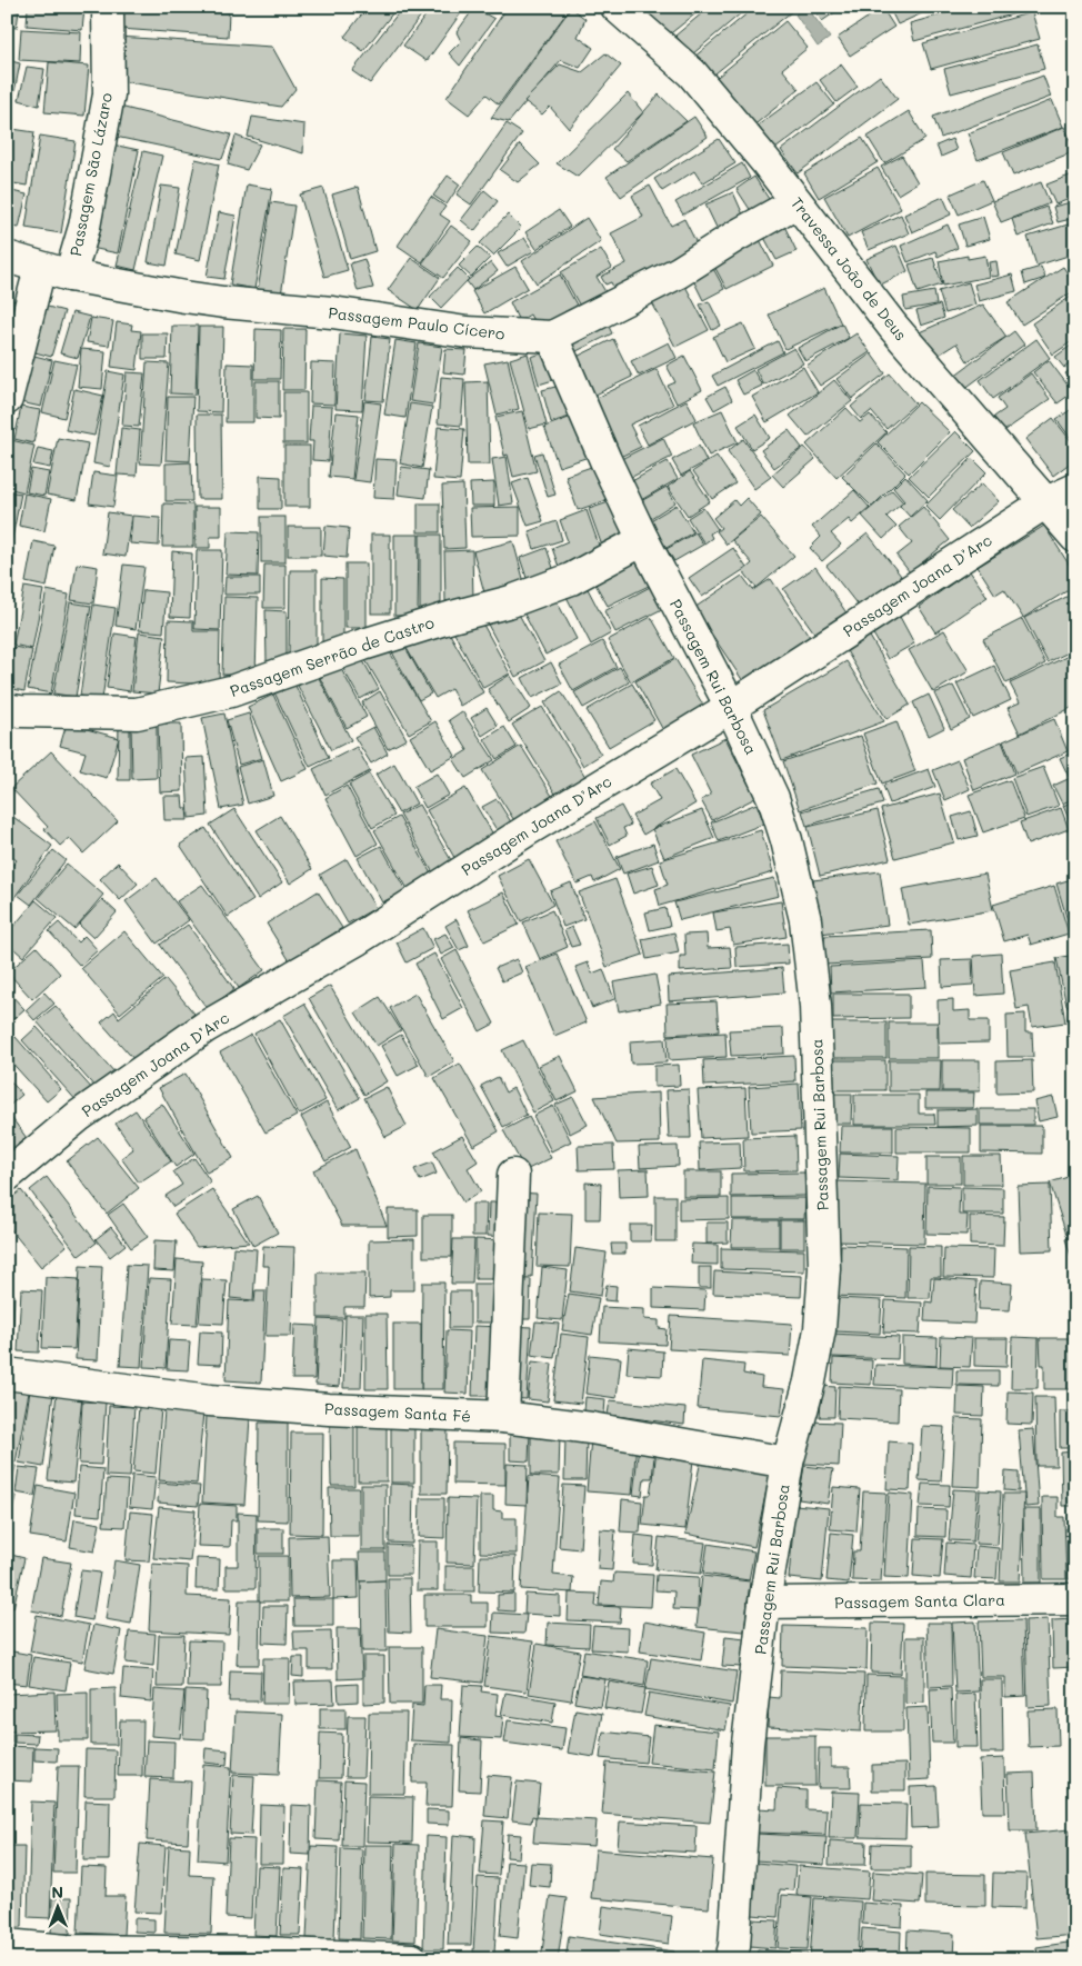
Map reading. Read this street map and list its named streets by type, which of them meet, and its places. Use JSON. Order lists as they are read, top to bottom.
{
  "streets": {
    "street": [
      "Passagem São Lázaro",
      "Travessa João de Deus",
      "Passagem Paulo Cícero",
      "Passagem Joana D’Arc",
      "Passagem Serrão de Castro",
      "Passagem Rui Barbosa",
      "Passagem Santa Fé",
      "Passagem Santa Clara"
    ]
  },
  "crossings": [
    ["Passagem São Lázaro", "Passagem Paulo Cícero"],
    ["Travessa João de Deus", "Passagem Paulo Cícero"],
    ["Travessa João de Deus", "Passagem Joana D’Arc"],
    ["Passagem Paulo Cícero", "Passagem Rui Barbosa"],
    ["Passagem Joana D’Arc", "Passagem Rui Barbosa"],
    ["Passagem Serrão de Castro", "Passagem Rui Barbosa"],
    ["Passagem Rui Barbosa", "Passagem Santa Fé"],
    ["Passagem Rui Barbosa", "Passagem Santa Clara"]
  ],
  "north": "top"
}
